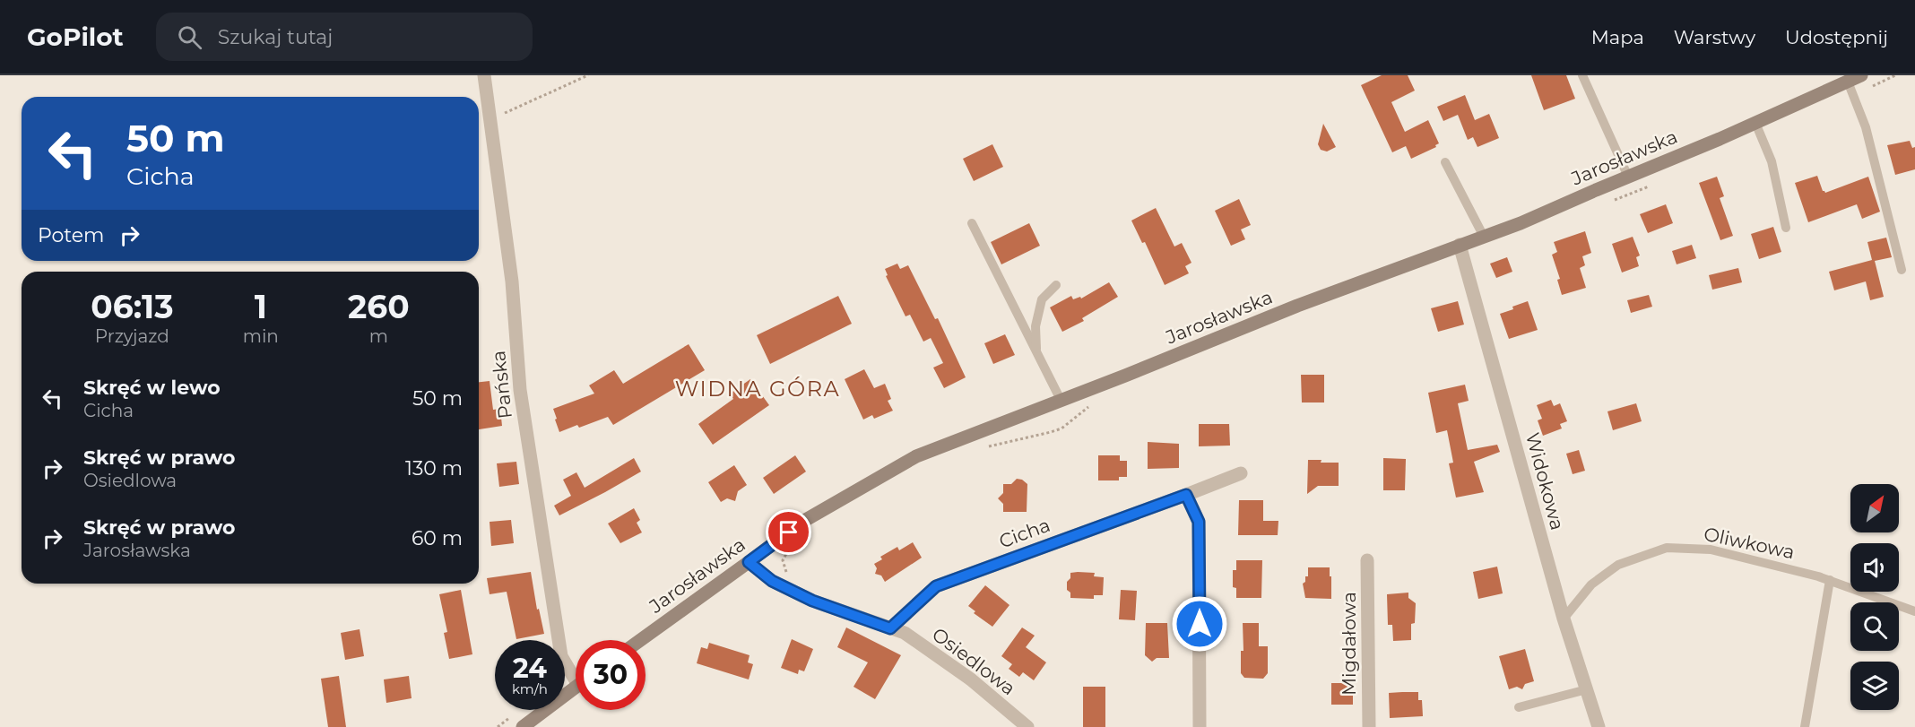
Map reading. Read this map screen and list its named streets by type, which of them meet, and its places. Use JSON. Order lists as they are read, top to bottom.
{
  "streets": {
    "main road": ["Jarosławska"],
    "street": [
      "Pańska",
      "Widokowa",
      "Cicha",
      "Migdałowa",
      "Osiedlowa"
    ],
    "lane": ["Oliwkowa"]
  },
  "crossings": [
    ["Jarosławska", "Widokowa"],
    ["Jarosławska", "Osiedlowa"],
    ["Widokowa", "Oliwkowa"],
    ["Cicha", "Osiedlowa"]
  ],
  "districts": ["WIDNA GÓRA"],
  "north": "top right",
  "page": {
    "header": "GoPilot",
    "search": "Szukaj tutaj",
    "nav": ["Mapa", "Warstwy", "Udostępnij"],
    "turn": ["50 m", "Cicha"],
    "then": "Potem",
    "eta": [
      "06:13",
      "Przyjazd",
      "1",
      "min",
      "260",
      "m"
    ],
    "list": [
      {
        "name": "Skręć w lewo",
        "note": "Cicha",
        "value": "50 m"
      },
      {
        "name": "Skręć w prawo",
        "note": "Osiedlowa",
        "value": "130 m"
      },
      {
        "name": "Skręć w prawo",
        "note": "Jarosławska",
        "value": "60 m"
      }
    ],
    "speed": "24 km/h",
    "limit": "30"
  }
}
